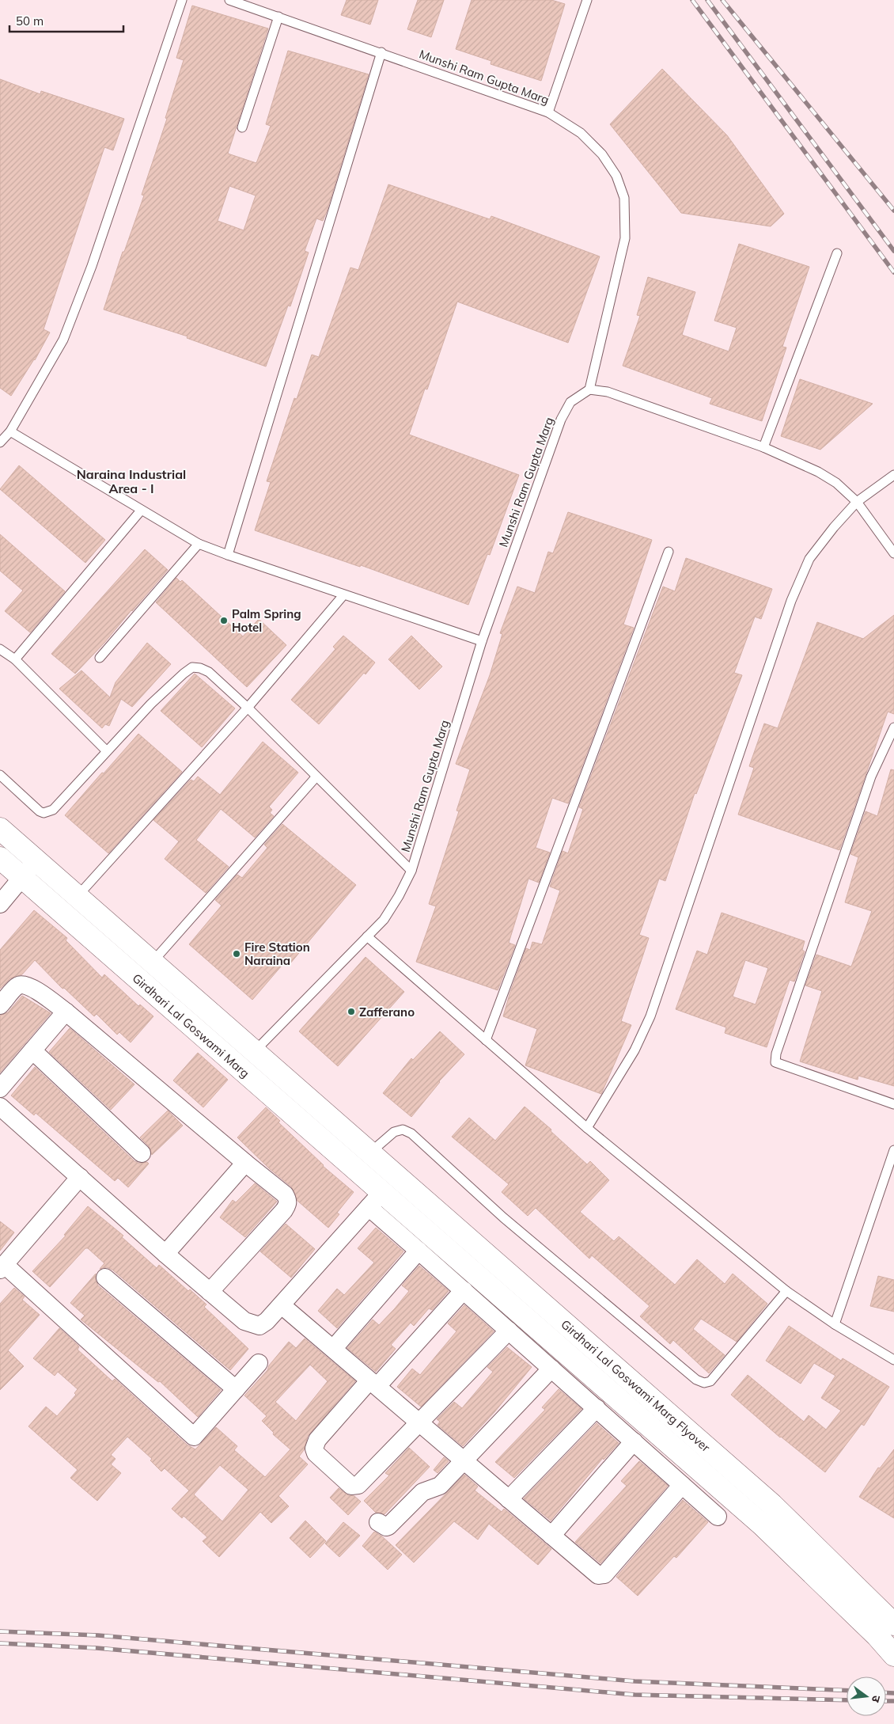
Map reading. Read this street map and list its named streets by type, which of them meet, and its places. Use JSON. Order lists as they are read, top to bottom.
{
  "streets": {
    "main road": ["Girdhari Lal Goswami Marg", "Girdhari Lal Goswami Marg Flyover"],
    "lane": ["Munshi Ram Gupta Marg"]
  },
  "crossings": [
    ["Munshi Ram Gupta Marg", "Girdhari Lal Goswami Marg"],
    ["Girdhari Lal Goswami Marg", "Girdhari Lal Goswami Marg Flyover"]
  ],
  "districts": ["Naraina Industrial Area - I"],
  "places": ["Palm Spring Hotel", "Fire Station Naraina", "Zafferano"],
  "scale_bar": "50 m",
  "north": "right"
}
